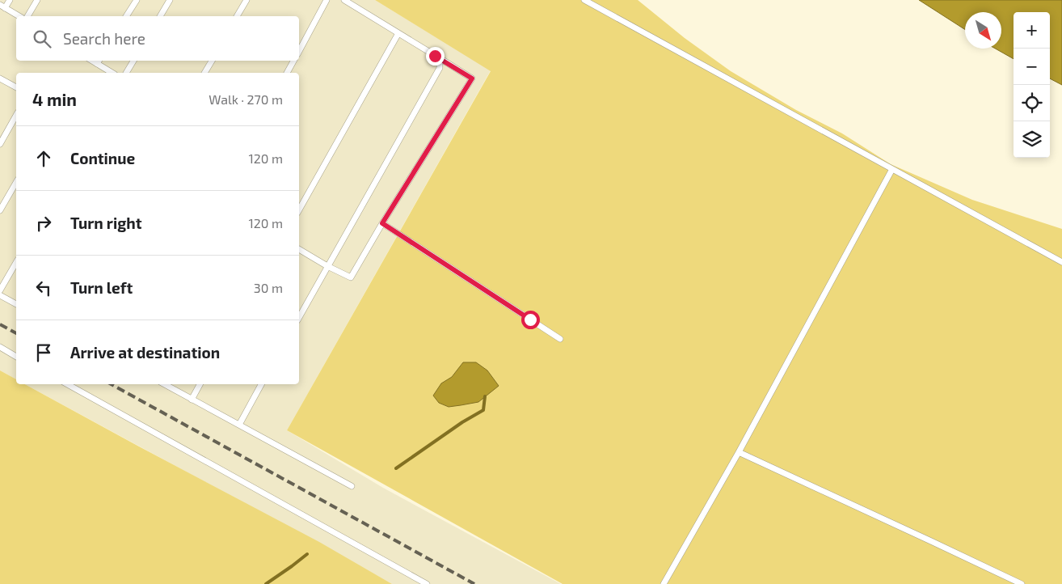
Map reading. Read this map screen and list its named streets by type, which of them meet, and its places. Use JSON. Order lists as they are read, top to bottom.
{
  "north": "bottom right",
  "page": {
    "map_buttons": ["+", "−"],
    "search": "Search here",
    "heading": ["4 min", "Walk · 270 m"],
    "list": [
      ["Continue", "120 m"],
      ["Turn right", "120 m"],
      ["Turn left", "30 m"],
      "Arrive at destination"
    ]
  }
}
